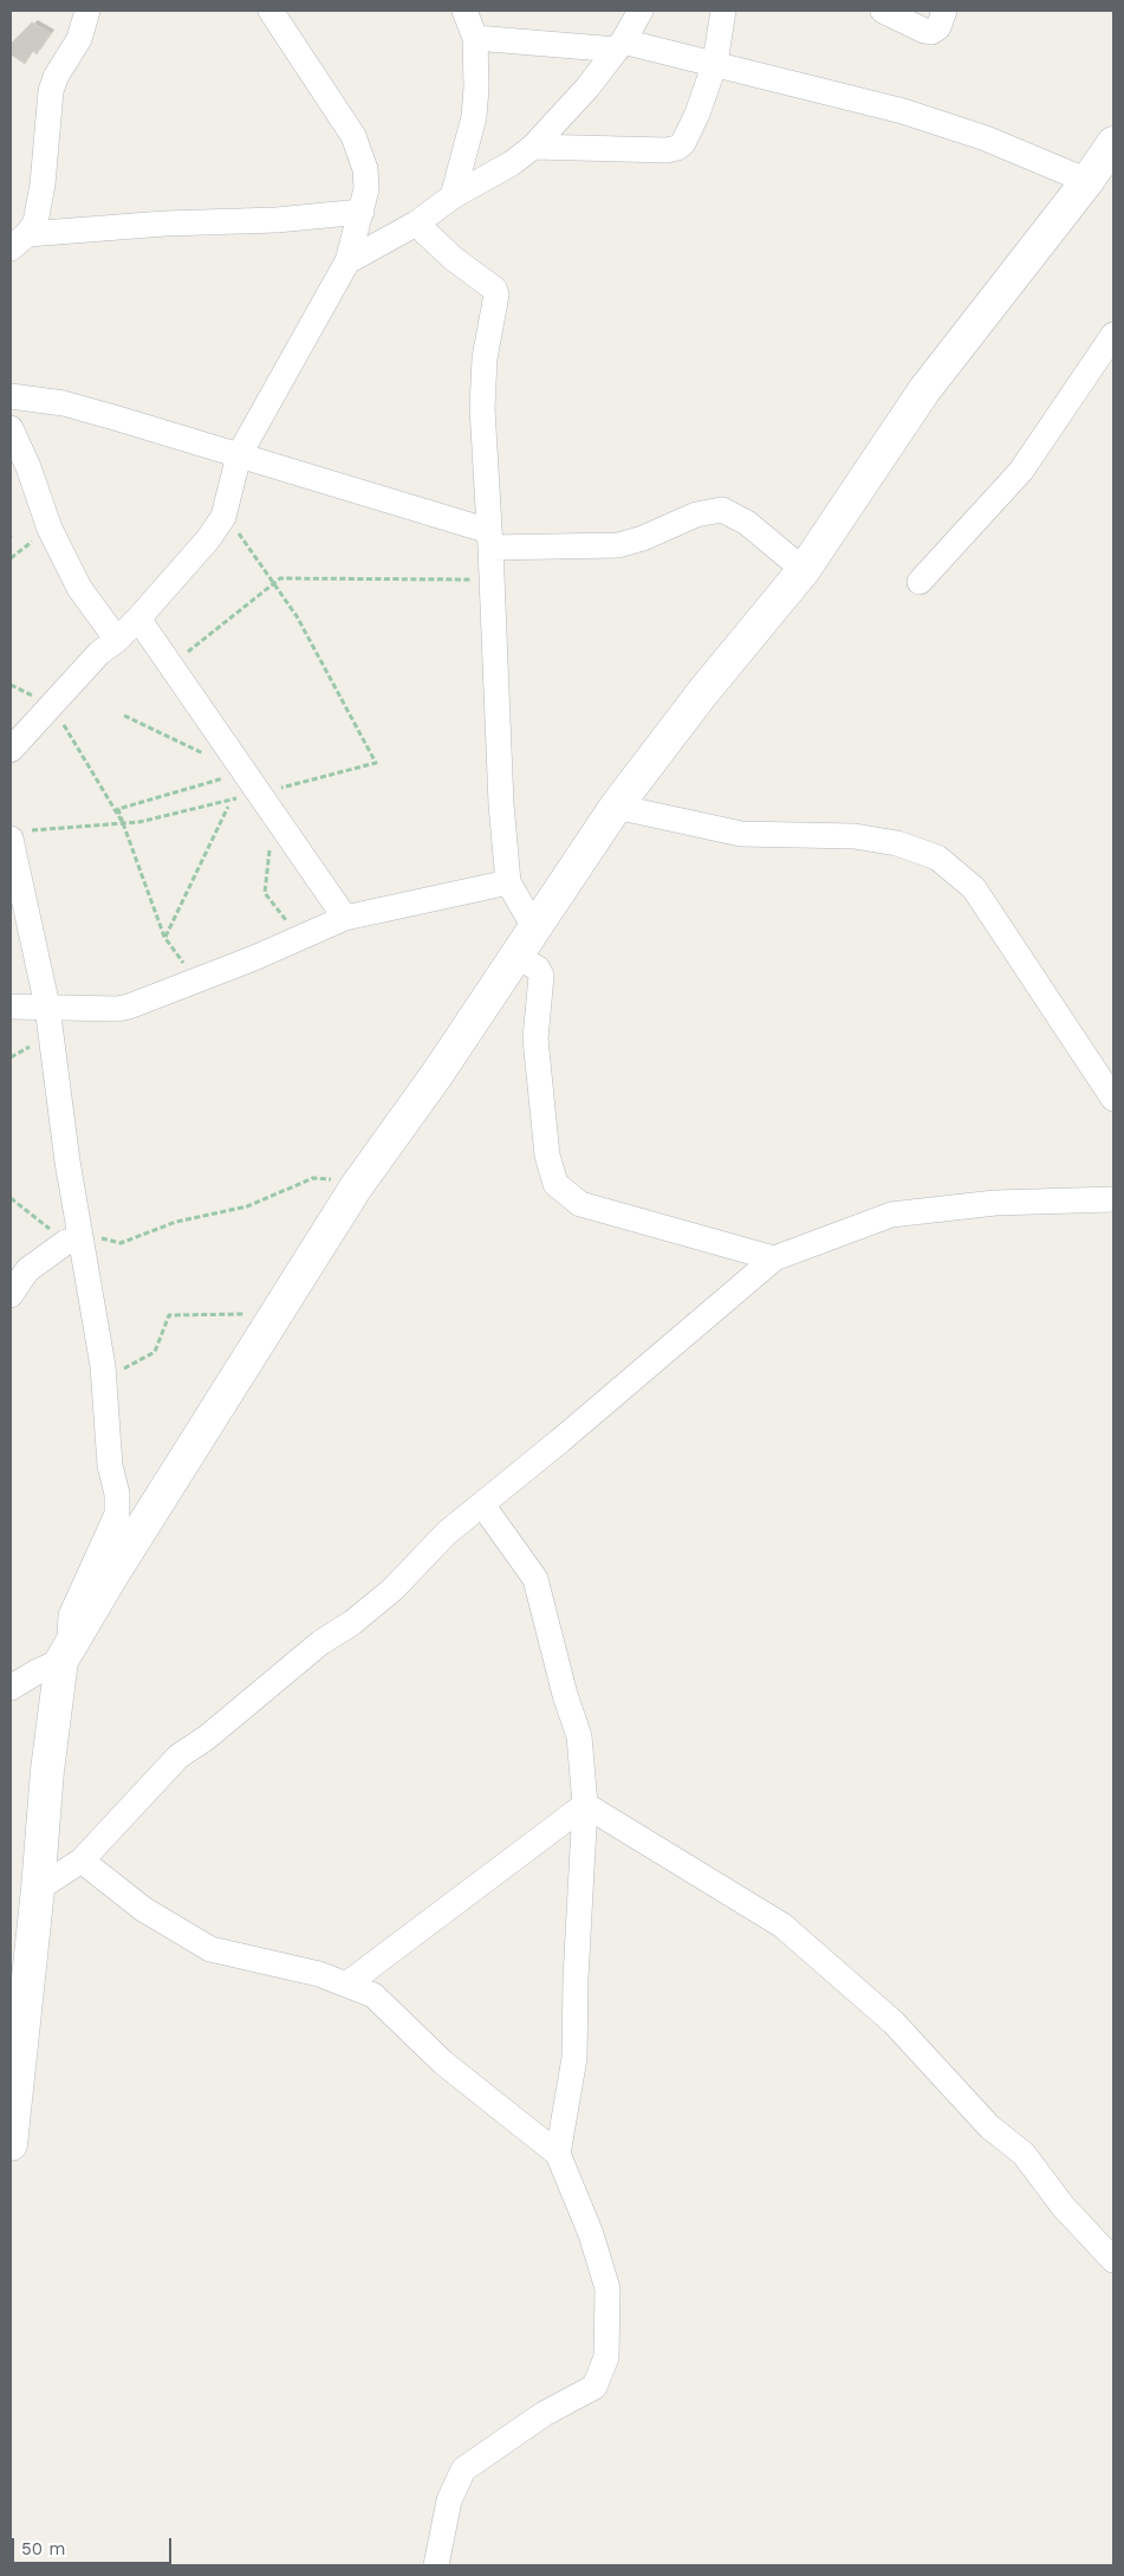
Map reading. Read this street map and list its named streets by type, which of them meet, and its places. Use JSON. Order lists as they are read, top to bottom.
{
  "scale_bar": "50 m"
}
